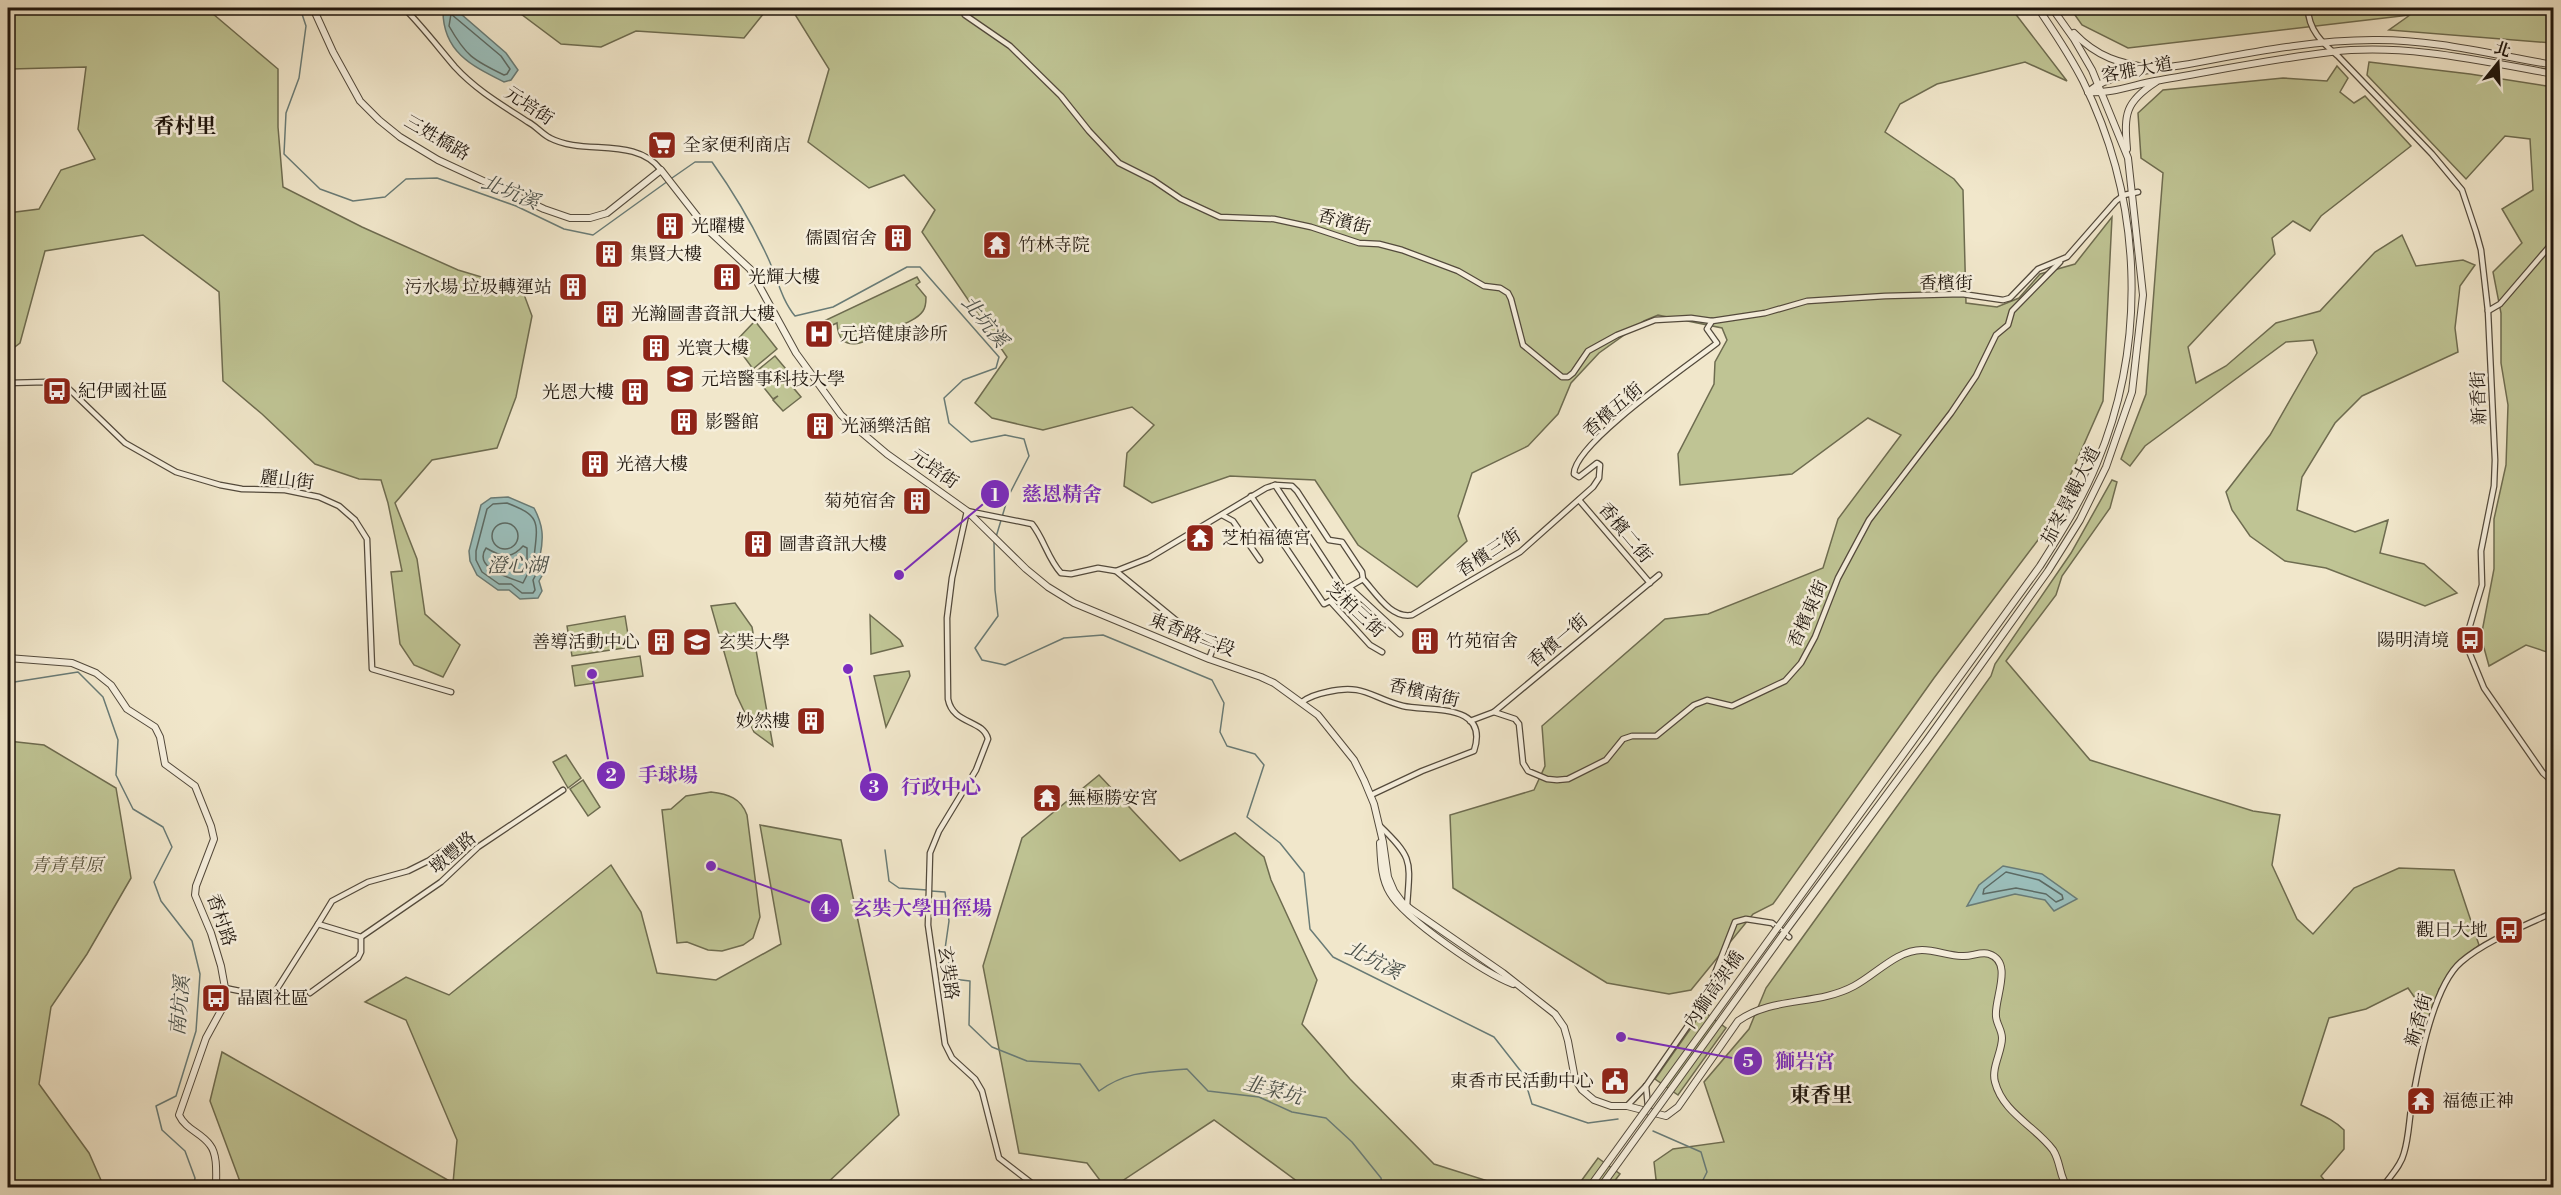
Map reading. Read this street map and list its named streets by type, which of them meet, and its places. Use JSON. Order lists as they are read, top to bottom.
{
  "streets": {
    "street": [
      "客雅大道",
      "元培街",
      "三姓橋路",
      "香濱街",
      "香檳街",
      "新香街",
      "香檳五街",
      "麗山街",
      "茄苳景觀大道",
      "香檳二街",
      "香檳三街",
      "芝柏三街",
      "香檳東街",
      "東香路二段",
      "香檳一街",
      "香檳南街",
      "墩豐路",
      "香村路",
      "玄奘路",
      "內獅高架橋"
    ]
  },
  "crossings": [
    ["客雅大道", "新香街"],
    ["客雅大道", "茄苳景觀大道"],
    ["元培街", "三姓橋路"],
    ["元培街", "東香路二段"],
    ["元培街", "玄奘路"],
    ["香濱街", "香檳街"],
    ["香濱街", "香檳五街"],
    ["香檳街", "香檳五街"],
    ["香檳街", "茄苳景觀大道"],
    ["香檳街", "香檳東街"],
    ["香檳五街", "香檳二街"],
    ["香檳五街", "香檳三街"],
    ["茄苳景觀大道", "內獅高架橋"],
    ["香檳二街", "香檳三街"],
    ["香檳二街", "香檳一街"],
    ["香檳東街", "香檳一街"],
    ["東香路二段", "香檳南街"],
    ["東香路二段", "玄奘路"],
    ["香檳一街", "香檳南街"],
    ["墩豐路", "香村路"]
  ],
  "districts": ["香村里", "東香里"],
  "water": [
    "北坑溪",
    "澄心湖",
    "南坑溪",
    "韭菜坑"
  ],
  "parks": ["青青草原"],
  "places": {
    "supermarket": ["全家便利商店"],
    "building": [
      "光曜樓",
      "儒園宿舍",
      "集賢大樓",
      "光輝大樓",
      "污水場 垃圾轉運站",
      "光瀚圖書資訊大樓",
      "光寰大樓",
      "光恩大樓",
      "影醫館",
      "光涵樂活館",
      "光禧大樓",
      "菊苑宿舍",
      "圖書資訊大樓",
      "竹苑宿舍",
      "善導活動中心",
      "妙然樓"
    ],
    "temple": [
      "竹林寺院",
      "芝柏福德宮",
      "無極勝安宮",
      "福德正神"
    ],
    "hospital": ["元培健康診所"],
    "school or university": ["元培醫事科技大學", "玄奘大學"],
    "bus stop": [
      "紀伊國社區",
      "陽明清境",
      "觀日大地",
      "晶園社區"
    ],
    "other": [
      "慈恩精舍",
      "行政中心",
      "手球場",
      "玄奘大學田徑場",
      "獅岩宮"
    ],
    "public building": ["東香市民活動中心"]
  },
  "north": "top"
}
